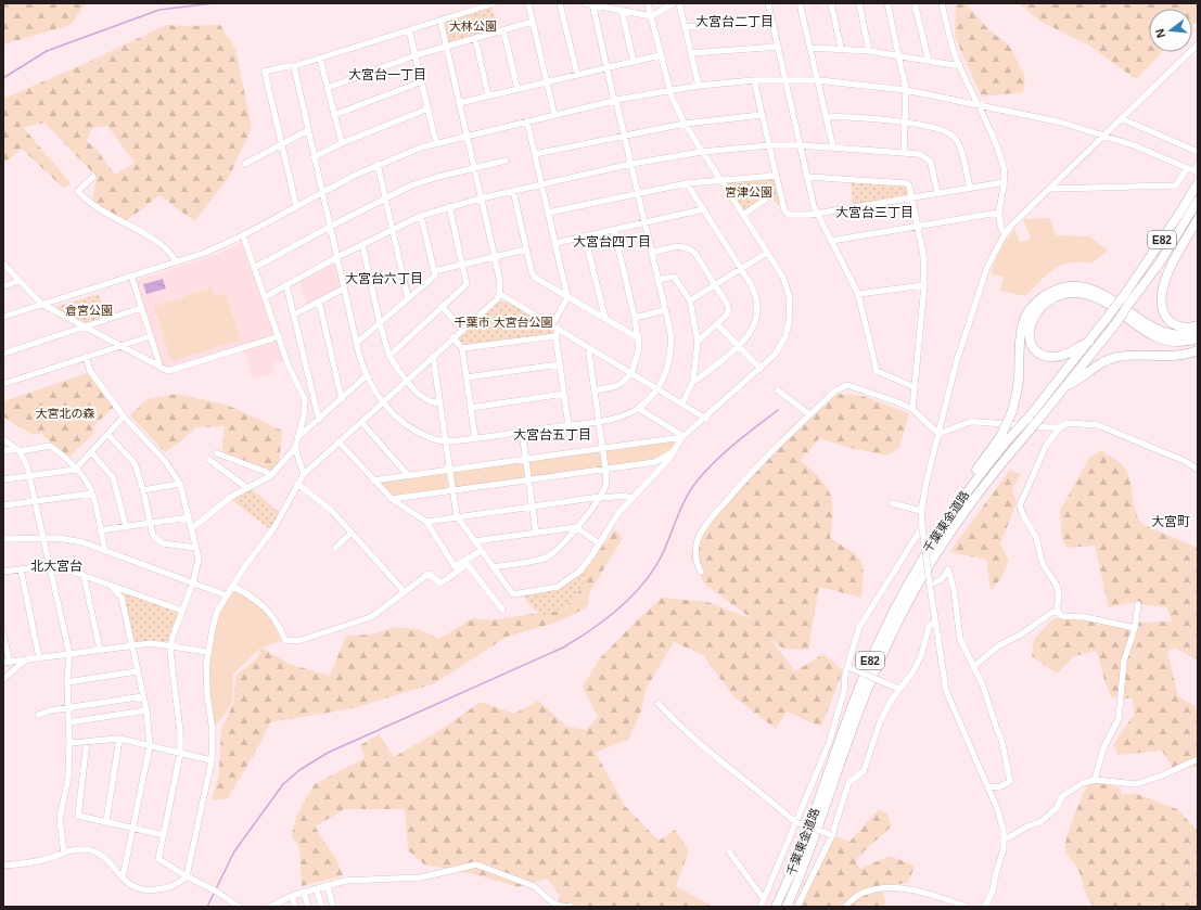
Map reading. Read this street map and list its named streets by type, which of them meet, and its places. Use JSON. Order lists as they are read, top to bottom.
{
  "streets": {
    "highway": ["E82", "千葉東金道路"]
  },
  "crossings": [
    ["E82", "千葉東金道路"]
  ],
  "districts": [
    "大宮台二丁目",
    "大宮台一丁目",
    "大宮台三丁目",
    "大宮台四丁目",
    "大宮台六丁目",
    "大宮台五丁目",
    "大宮町",
    "北大宮台"
  ],
  "parks": [
    "大林公園",
    "宮津公園",
    "倉宮公園",
    "千葉市 大宮台公園",
    "大宮北の森"
  ],
  "north": "left"
}
